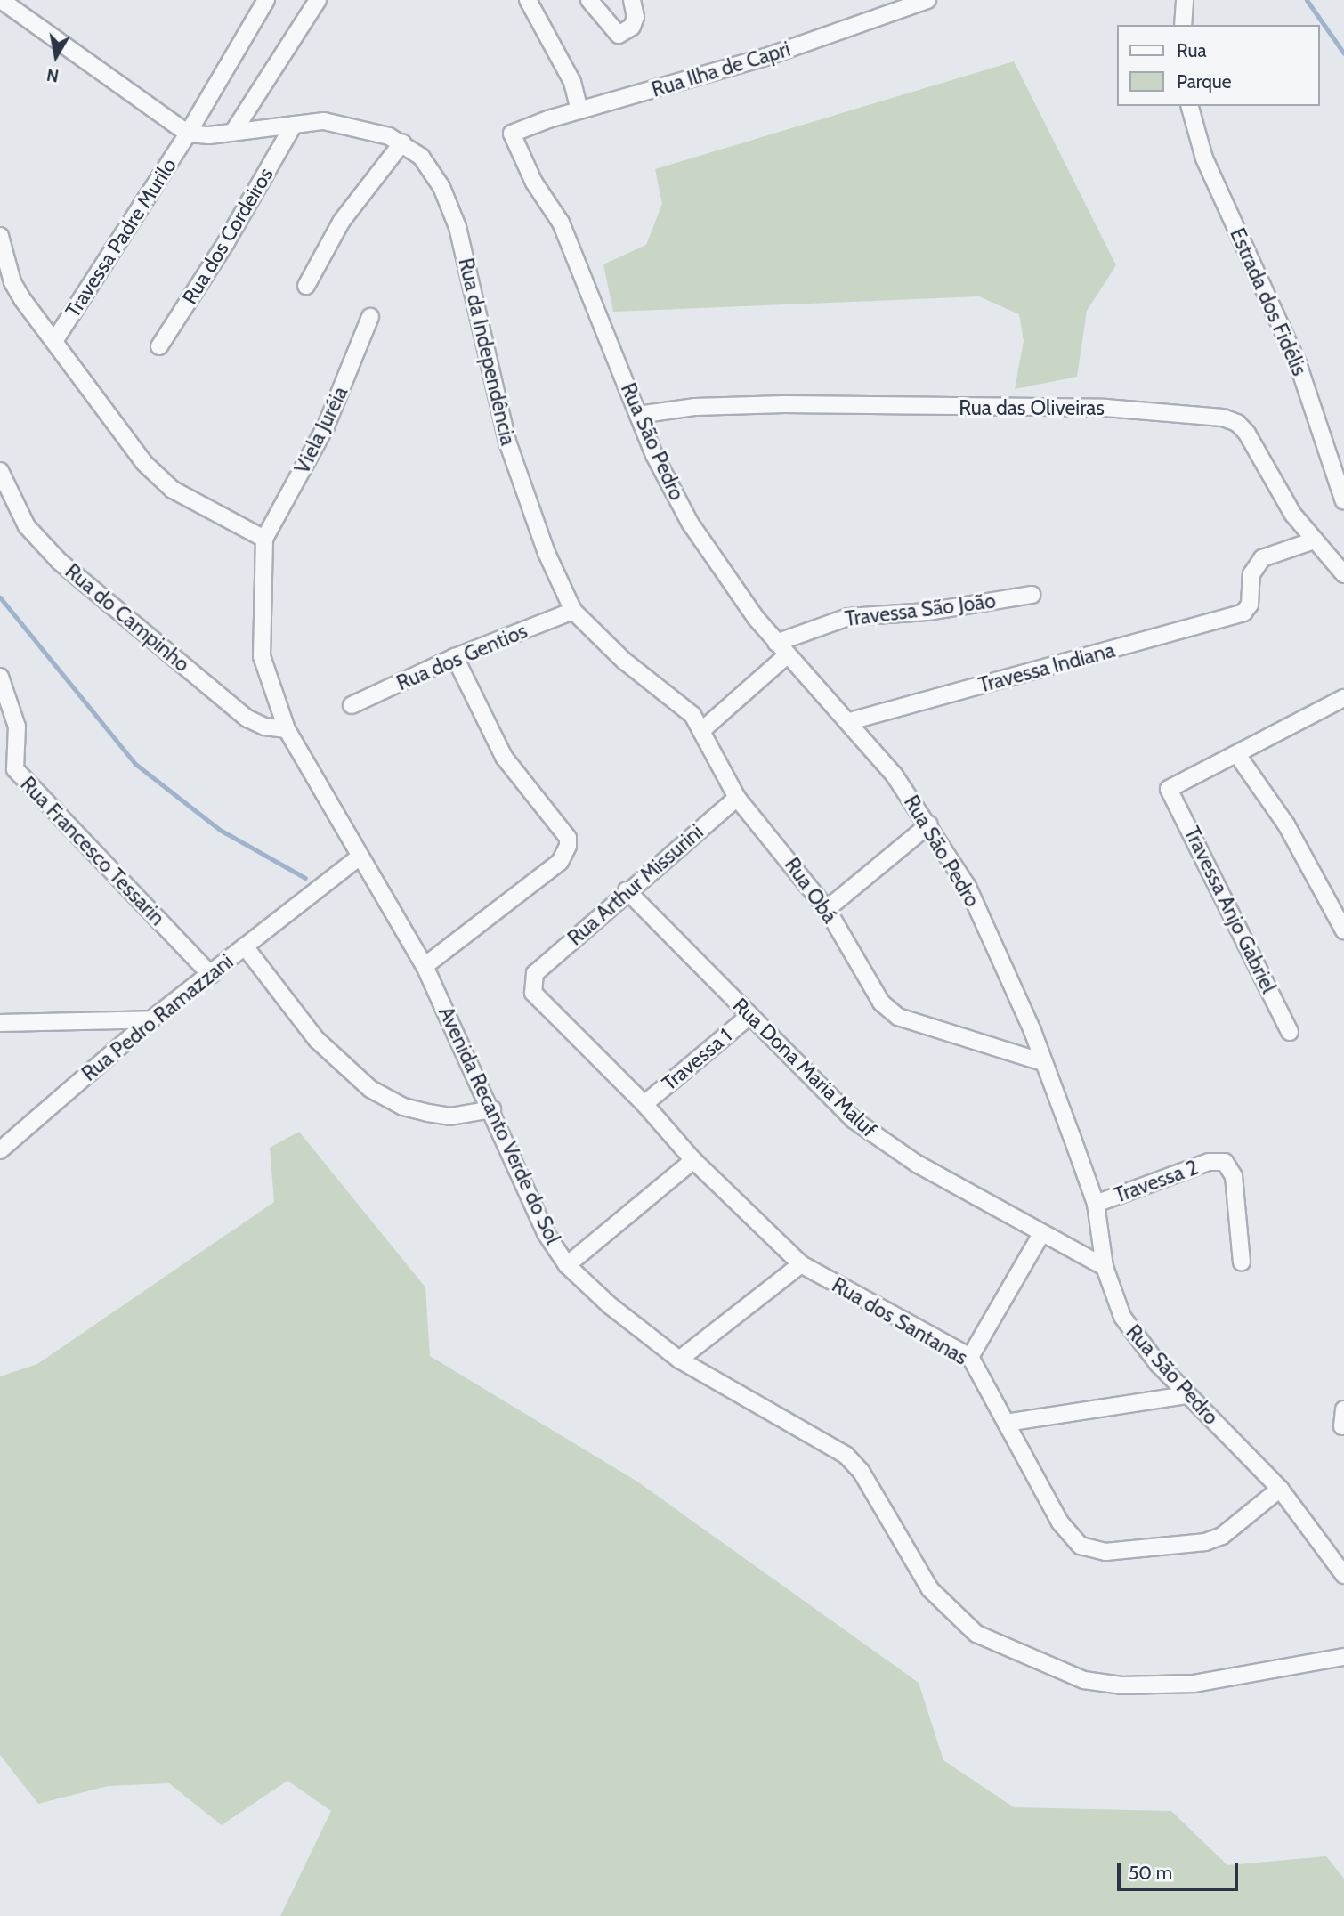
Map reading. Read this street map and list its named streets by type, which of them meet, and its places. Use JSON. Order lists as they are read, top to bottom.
{
  "streets": {
    "street": [
      "Rua Ilha de Capri",
      "Rua dos Cordeiros",
      "Travessa Padre Murilo",
      "Estrada dos Fidélis",
      "Rua da Independência",
      "Rua das Oliveiras",
      "Viela Juréia",
      "Rua São Pedro",
      "Travessa São João",
      "Rua do Campinho",
      "Rua dos Gentios",
      "Travessa Indiana",
      "Rua Francesco Tessarin",
      "Rua Arthur Missurini",
      "Rua Obá",
      "Travessa Anjo Gabriel",
      "Rua Pedro Ramazzani",
      "Travessa 1",
      "Rua Dona Maria Maluf",
      "Avenida Recanto Verde do Sol",
      "Travessa 2",
      "Rua dos Santanas"
    ]
  },
  "crossings": [
    ["Rua Ilha de Capri", "Rua São Pedro"],
    ["Rua dos Cordeiros", "Rua da Independência"],
    ["Travessa Padre Murilo", "Rua da Independência"],
    ["Rua da Independência", "Rua dos Gentios"],
    ["Rua da Independência", "Rua Obá"],
    ["Rua das Oliveiras", "Rua São Pedro"],
    ["Rua das Oliveiras", "Travessa Indiana"],
    ["Viela Juréia", "Avenida Recanto Verde do Sol"],
    ["Rua São Pedro", "Travessa São João"],
    ["Rua São Pedro", "Travessa Indiana"],
    ["Rua São Pedro", "Rua Obá"],
    ["Rua São Pedro", "Rua Dona Maria Maluf"],
    ["Rua São Pedro", "Travessa 2"],
    ["Rua São Pedro", "Rua dos Santanas"],
    ["Rua do Campinho", "Avenida Recanto Verde do Sol"],
    ["Rua Francesco Tessarin", "Rua Pedro Ramazzani"],
    ["Rua Arthur Missurini", "Rua Obá"],
    ["Rua Arthur Missurini", "Rua Dona Maria Maluf"],
    ["Rua Arthur Missurini", "Rua dos Santanas"],
    ["Rua Pedro Ramazzani", "Avenida Recanto Verde do Sol"],
    ["Travessa 1", "Rua Dona Maria Maluf"],
    ["Travessa 1", "Rua dos Santanas"]
  ],
  "legend": ["Rua", "Parque"],
  "scale_bar": "50 m",
  "north": "bottom"
}
